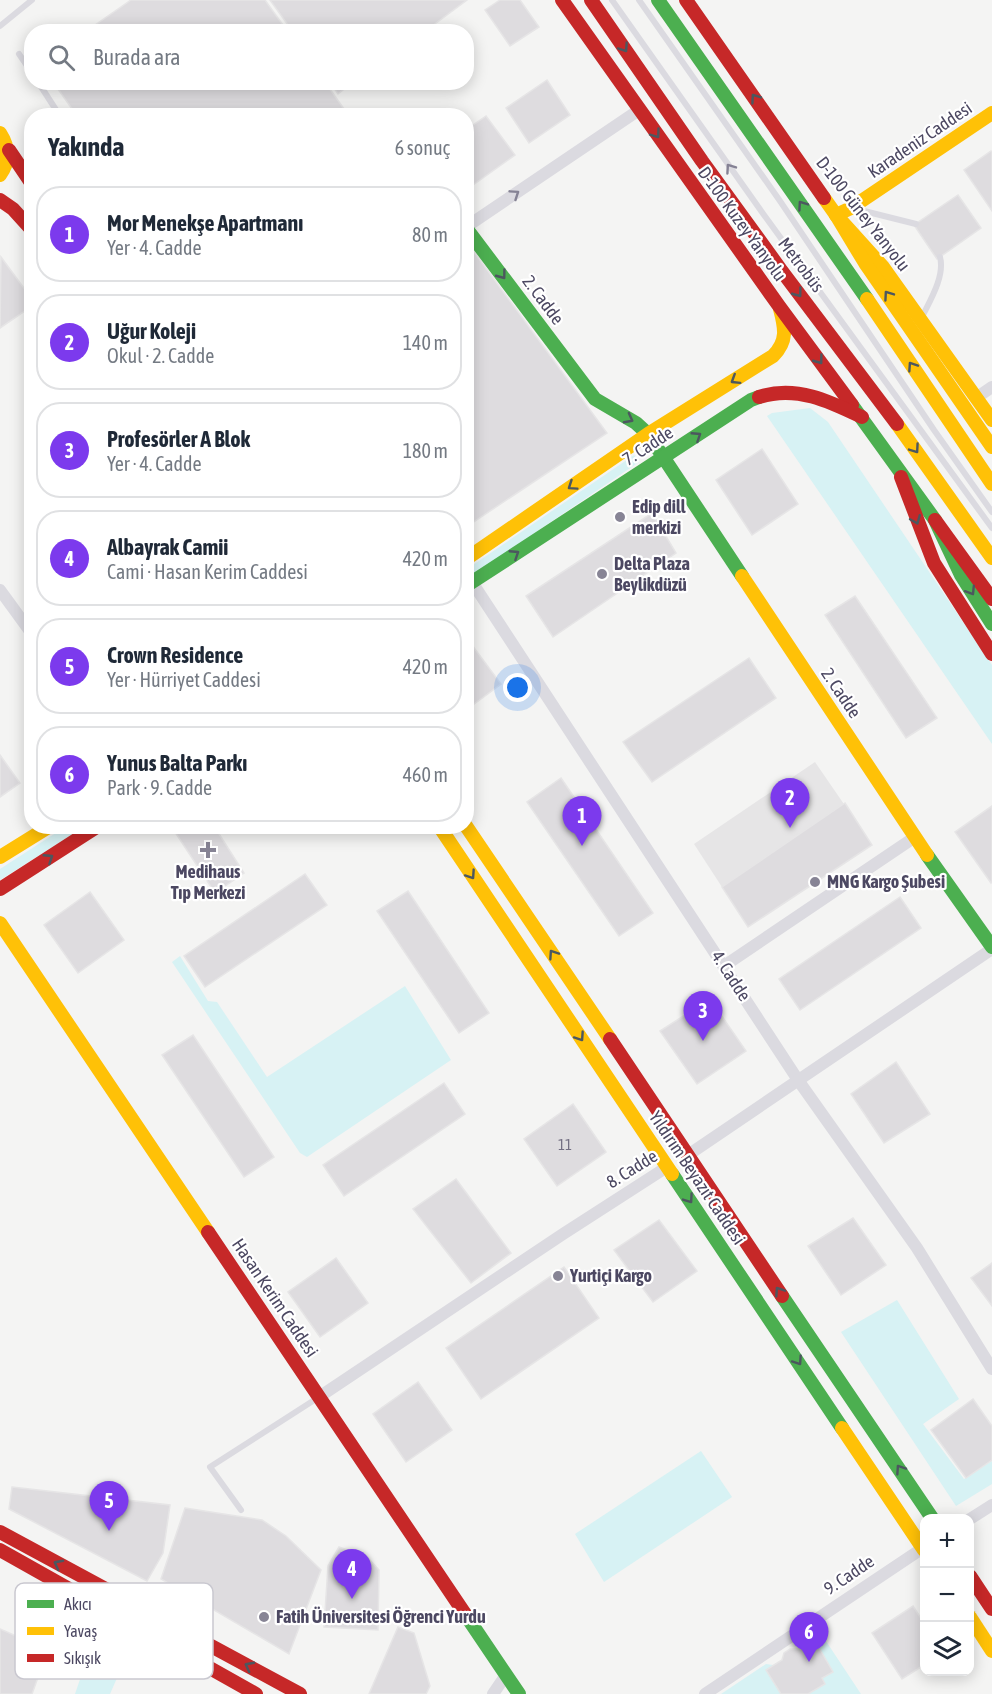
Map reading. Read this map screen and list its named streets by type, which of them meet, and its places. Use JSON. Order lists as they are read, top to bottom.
{
  "streets": {
    "main road": [
      "Karadeniz Caddesi",
      "D-100 Güney Yanyolu",
      "D-100 Kuzey Yanyolu",
      "2. Cadde",
      "7. Cadde",
      "8. Cadde",
      "Yıldırım Beyazıt Caddesi",
      "Hasan Kerim Caddesi"
    ],
    "street": ["4. Cadde", "9. Cadde"],
    "lane": ["Metrobüs"]
  },
  "crossings": [
    ["Karadeniz Caddesi", "D-100 Güney Yanyolu"],
    ["D-100 Kuzey Yanyolu", "7. Cadde"],
    ["2. Cadde", "7. Cadde"],
    ["2. Cadde", "8. Cadde"],
    ["4. Cadde", "8. Cadde"],
    ["8. Cadde", "Yıldırım Beyazıt Caddesi"],
    ["8. Cadde", "Hasan Kerim Caddesi"]
  ],
  "places": {
    "other": [
      "Edip dill merkizi",
      "Delta Plaza Beylikdüzü",
      "MNG Kargo Şubesi",
      "Yurtiçi Kargo",
      "Fatih Üniversitesi Öğrenci Yurdu"
    ],
    "health": ["Medihaus Tıp Merkezi"]
  },
  "house_numbers": ["11"],
  "legend": ["Akıcı", "Yavaş", "Sıkışık"],
  "page": {
    "search": "Burada ara",
    "heading": ["Yakında", "6 sonuç"],
    "list": [
      {
        "mark": "1",
        "name": "Mor Menekşe Apartmanı",
        "note": "Yer · 4. Cadde",
        "value": "80 m"
      },
      {
        "mark": "2",
        "name": "Uğur Koleji",
        "note": "Okul · 2. Cadde",
        "value": "140 m"
      },
      {
        "mark": "3",
        "name": "Profesörler A Blok",
        "note": "Yer · 4. Cadde",
        "value": "180 m"
      },
      {
        "mark": "4",
        "name": "Albayrak Camii",
        "note": "Cami · Hasan Kerim Caddesi",
        "value": "420 m"
      },
      {
        "mark": "5",
        "name": "Crown Residence",
        "note": "Yer · Hürriyet Caddesi",
        "value": "420 m"
      },
      {
        "mark": "6",
        "name": "Yunus Balta Parkı",
        "note": "Park · 9. Cadde",
        "value": "460 m"
      }
    ],
    "pins": [
      "2",
      "1",
      "3",
      "5",
      "4",
      "6"
    ],
    "map_buttons": ["+", "−"]
  }
}
